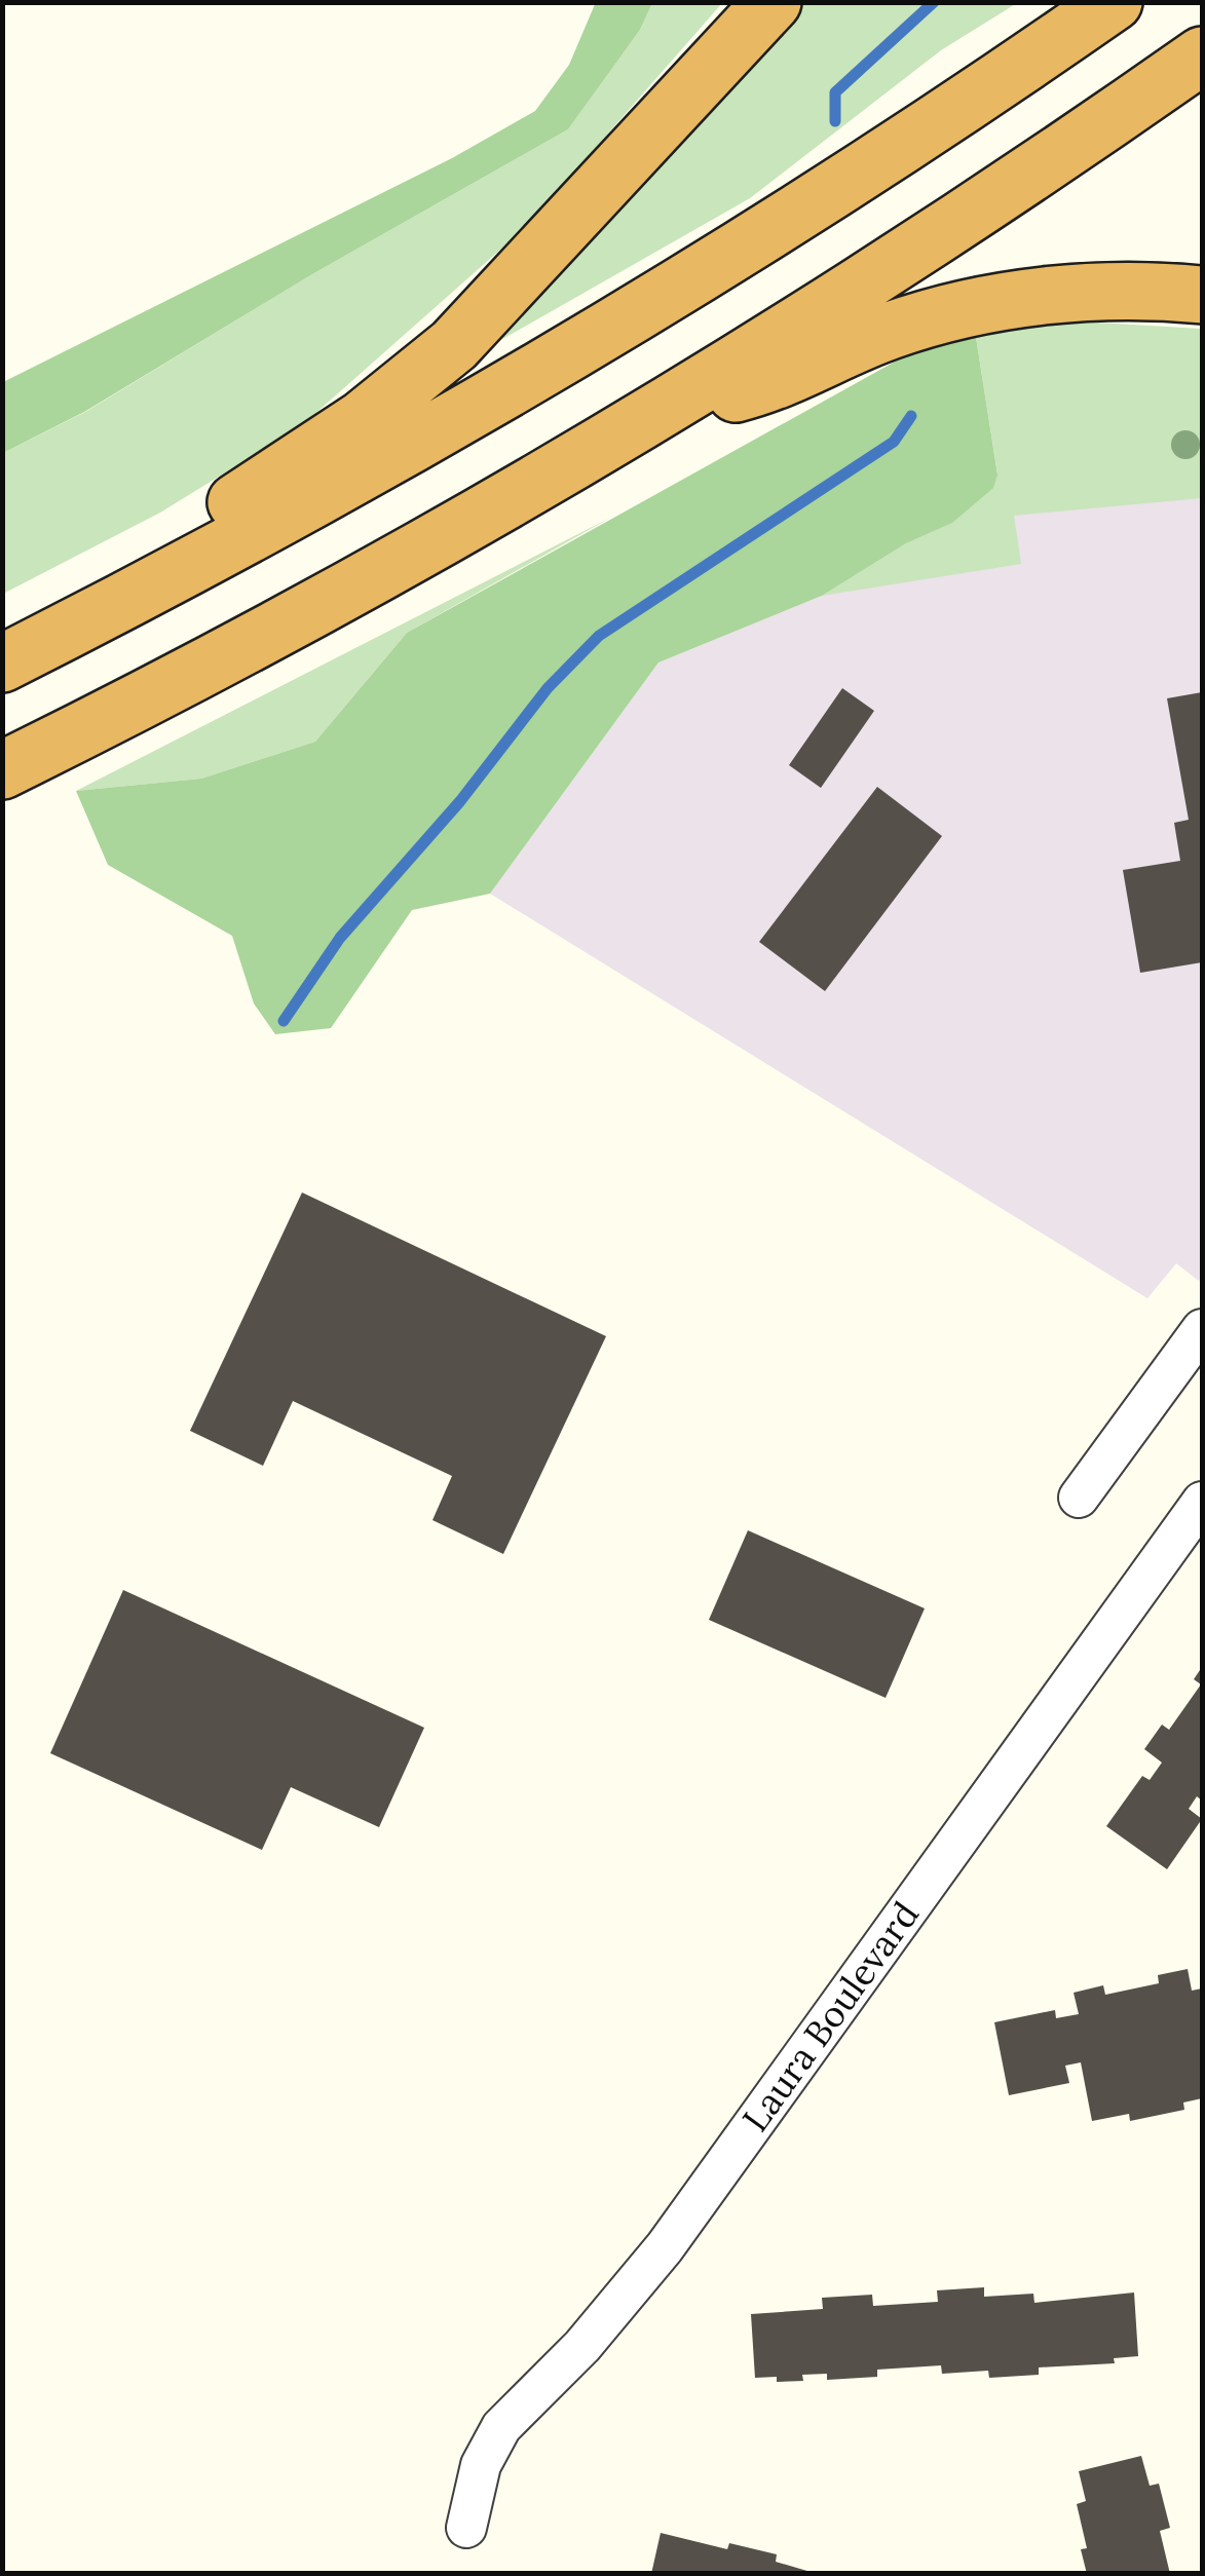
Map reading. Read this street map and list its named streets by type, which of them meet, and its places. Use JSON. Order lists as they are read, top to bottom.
{
  "streets": {
    "street": ["Laura Boulevard"]
  }
}
